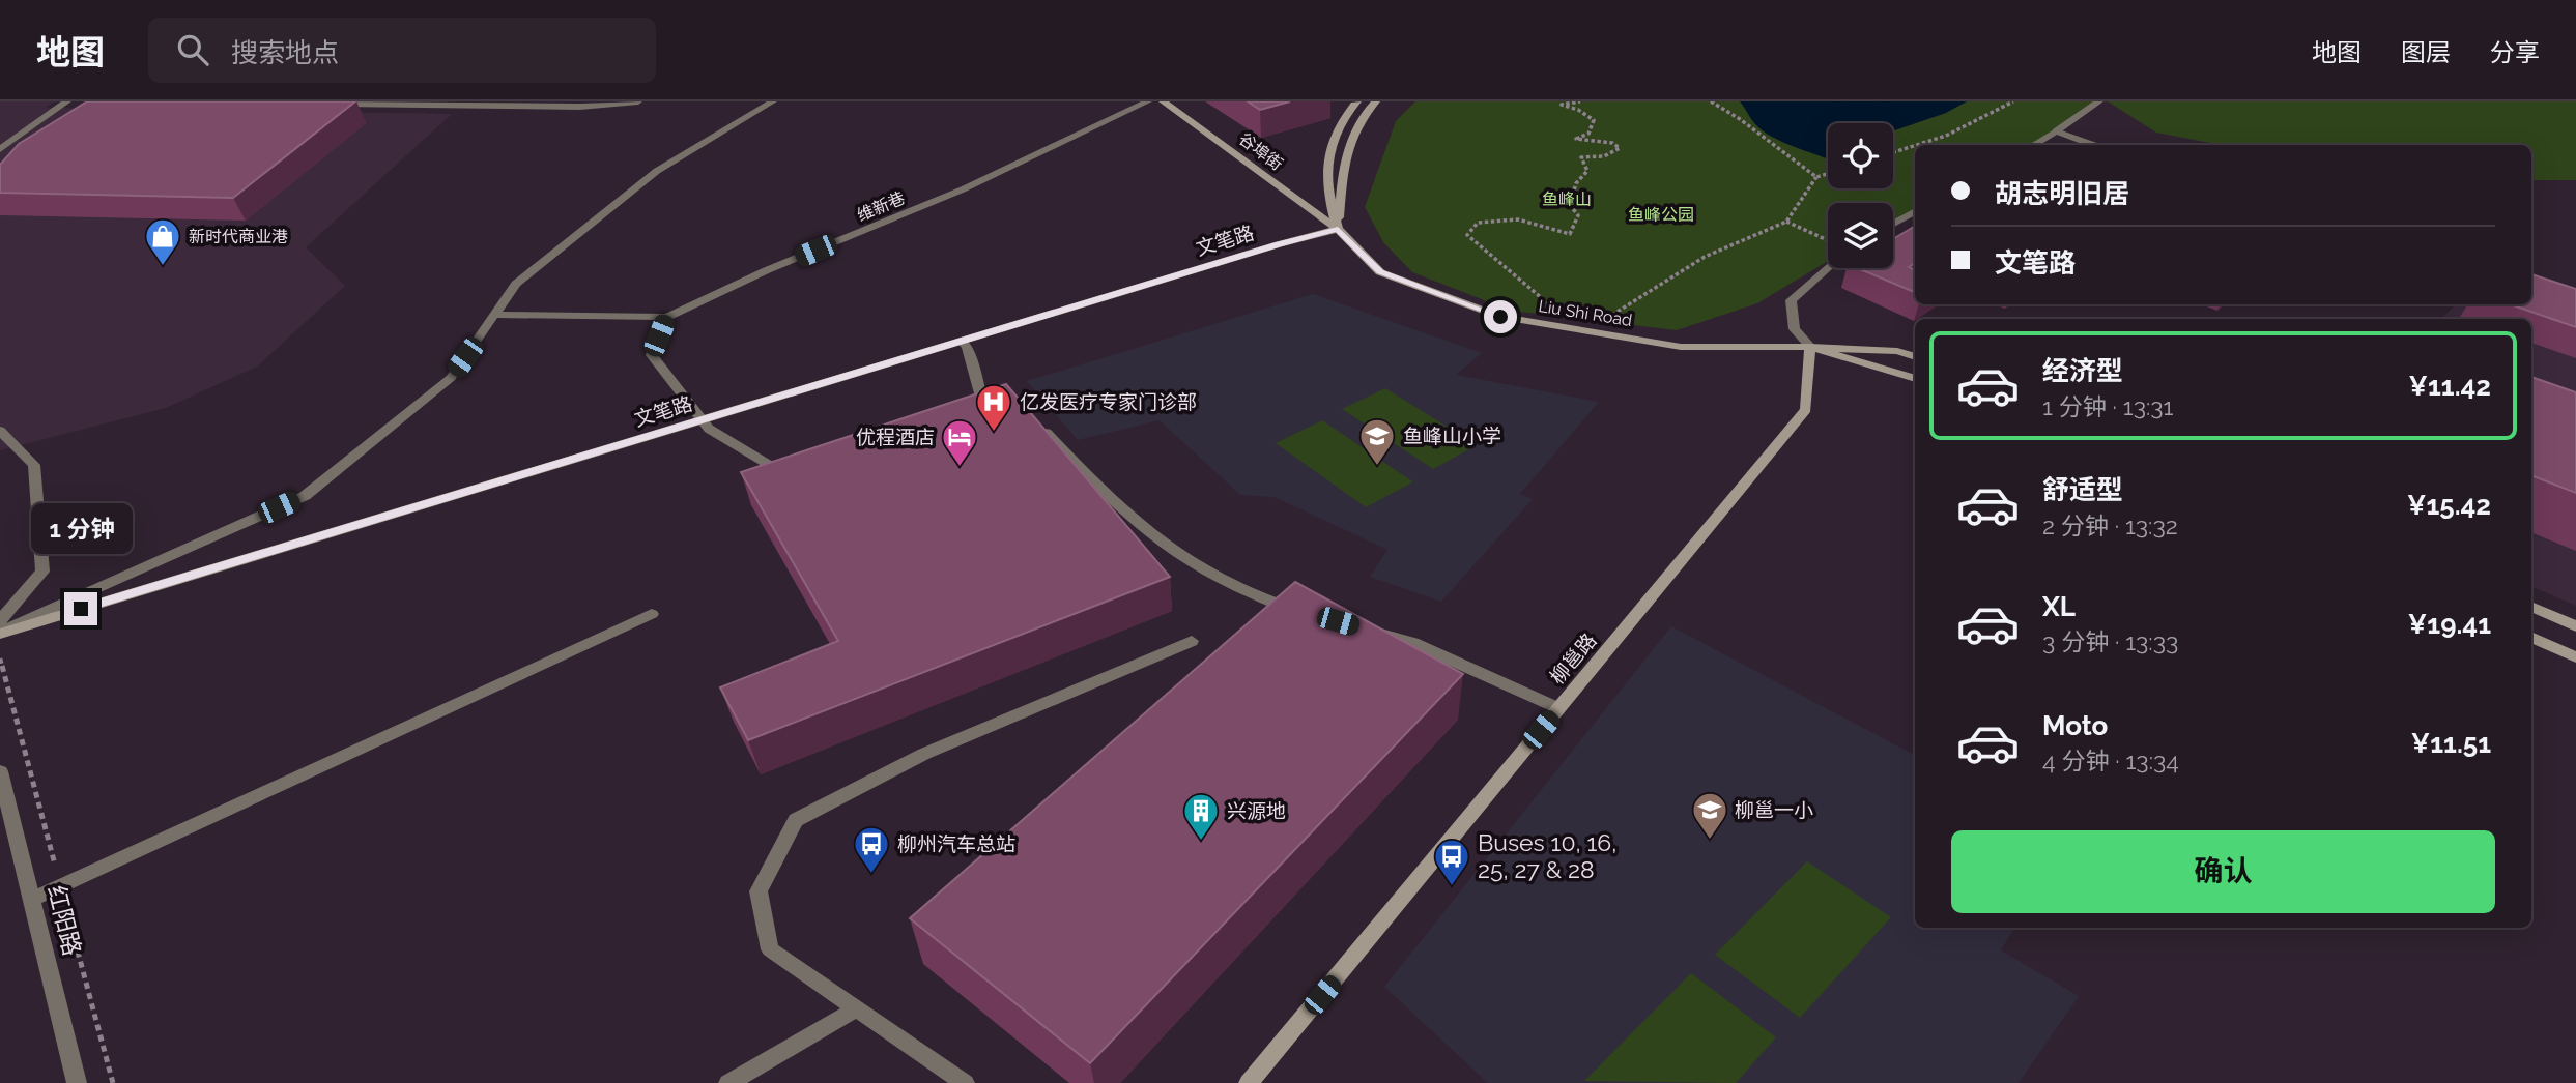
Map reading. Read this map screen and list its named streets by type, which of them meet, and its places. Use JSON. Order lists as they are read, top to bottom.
{
  "streets": {
    "street": [
      "谷埠街",
      "维新巷",
      "文笔路",
      "Liu Shi Road",
      "柳邕路",
      "红阳路"
    ]
  },
  "crossings": [
    ["谷埠街", "文笔路"],
    ["谷埠街", "Liu Shi Road"],
    ["文笔路", "Liu Shi Road"],
    ["Liu Shi Road", "柳邕路"]
  ],
  "parks": ["鱼峰山", "鱼峰公园"],
  "places": {
    "shop": ["新时代商业港"],
    "hospital": ["亿发医疗专家门诊部"],
    "school or university": ["鱼峰山小学", "柳邕一小"],
    "hotel": ["优程酒店"],
    "building": ["兴源地"],
    "bus stop": ["柳州汽车总站", "Buses 10, 16, 25, 27 & 28"]
  },
  "page": {
    "header": "地图",
    "search": "搜索地点",
    "nav": ["地图", "图层", "分享"],
    "banner": ["胡志明旧居", "文笔路"],
    "list": [
      {
        "name": "经济型",
        "note": "1 分钟 · 13:31",
        "value": "¥11.42"
      },
      {
        "name": "舒适型",
        "note": "2 分钟 · 13:32",
        "value": "¥15.42"
      },
      {
        "name": "XL",
        "note": "3 分钟 · 13:33",
        "value": "¥19.41"
      },
      {
        "name": "Moto",
        "note": "4 分钟 · 13:34",
        "value": "¥11.51"
      }
    ],
    "bubble": "1 分钟",
    "buttons": "确认"
  }
}
